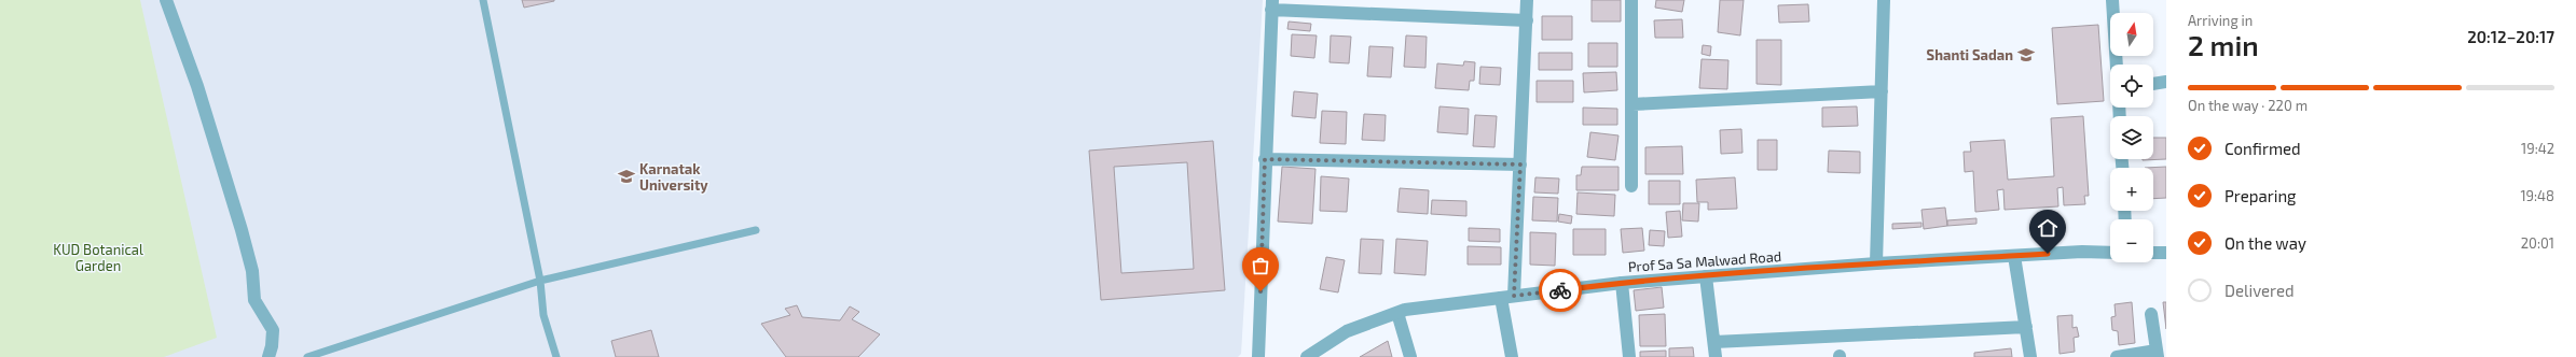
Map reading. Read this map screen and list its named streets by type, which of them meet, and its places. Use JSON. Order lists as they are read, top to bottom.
{
  "streets": {
    "street": ["Prof Sa Sa Malwad Road"]
  },
  "parks": ["KUD Botanical Garden"],
  "places": {
    "school or university": ["Shanti Sadan", "Karnatak University"]
  },
  "north": "top",
  "page": {
    "heading": ["2 min", "Arriving in", "20:12–20:17"],
    "map_buttons": ["+", "−"],
    "bar": "On the way · 220 m",
    "list": [
      ["Confirmed", "19:42"],
      ["Preparing", "19:48"],
      ["On the way", "20:01"],
      "Delivered"
    ]
  }
}
